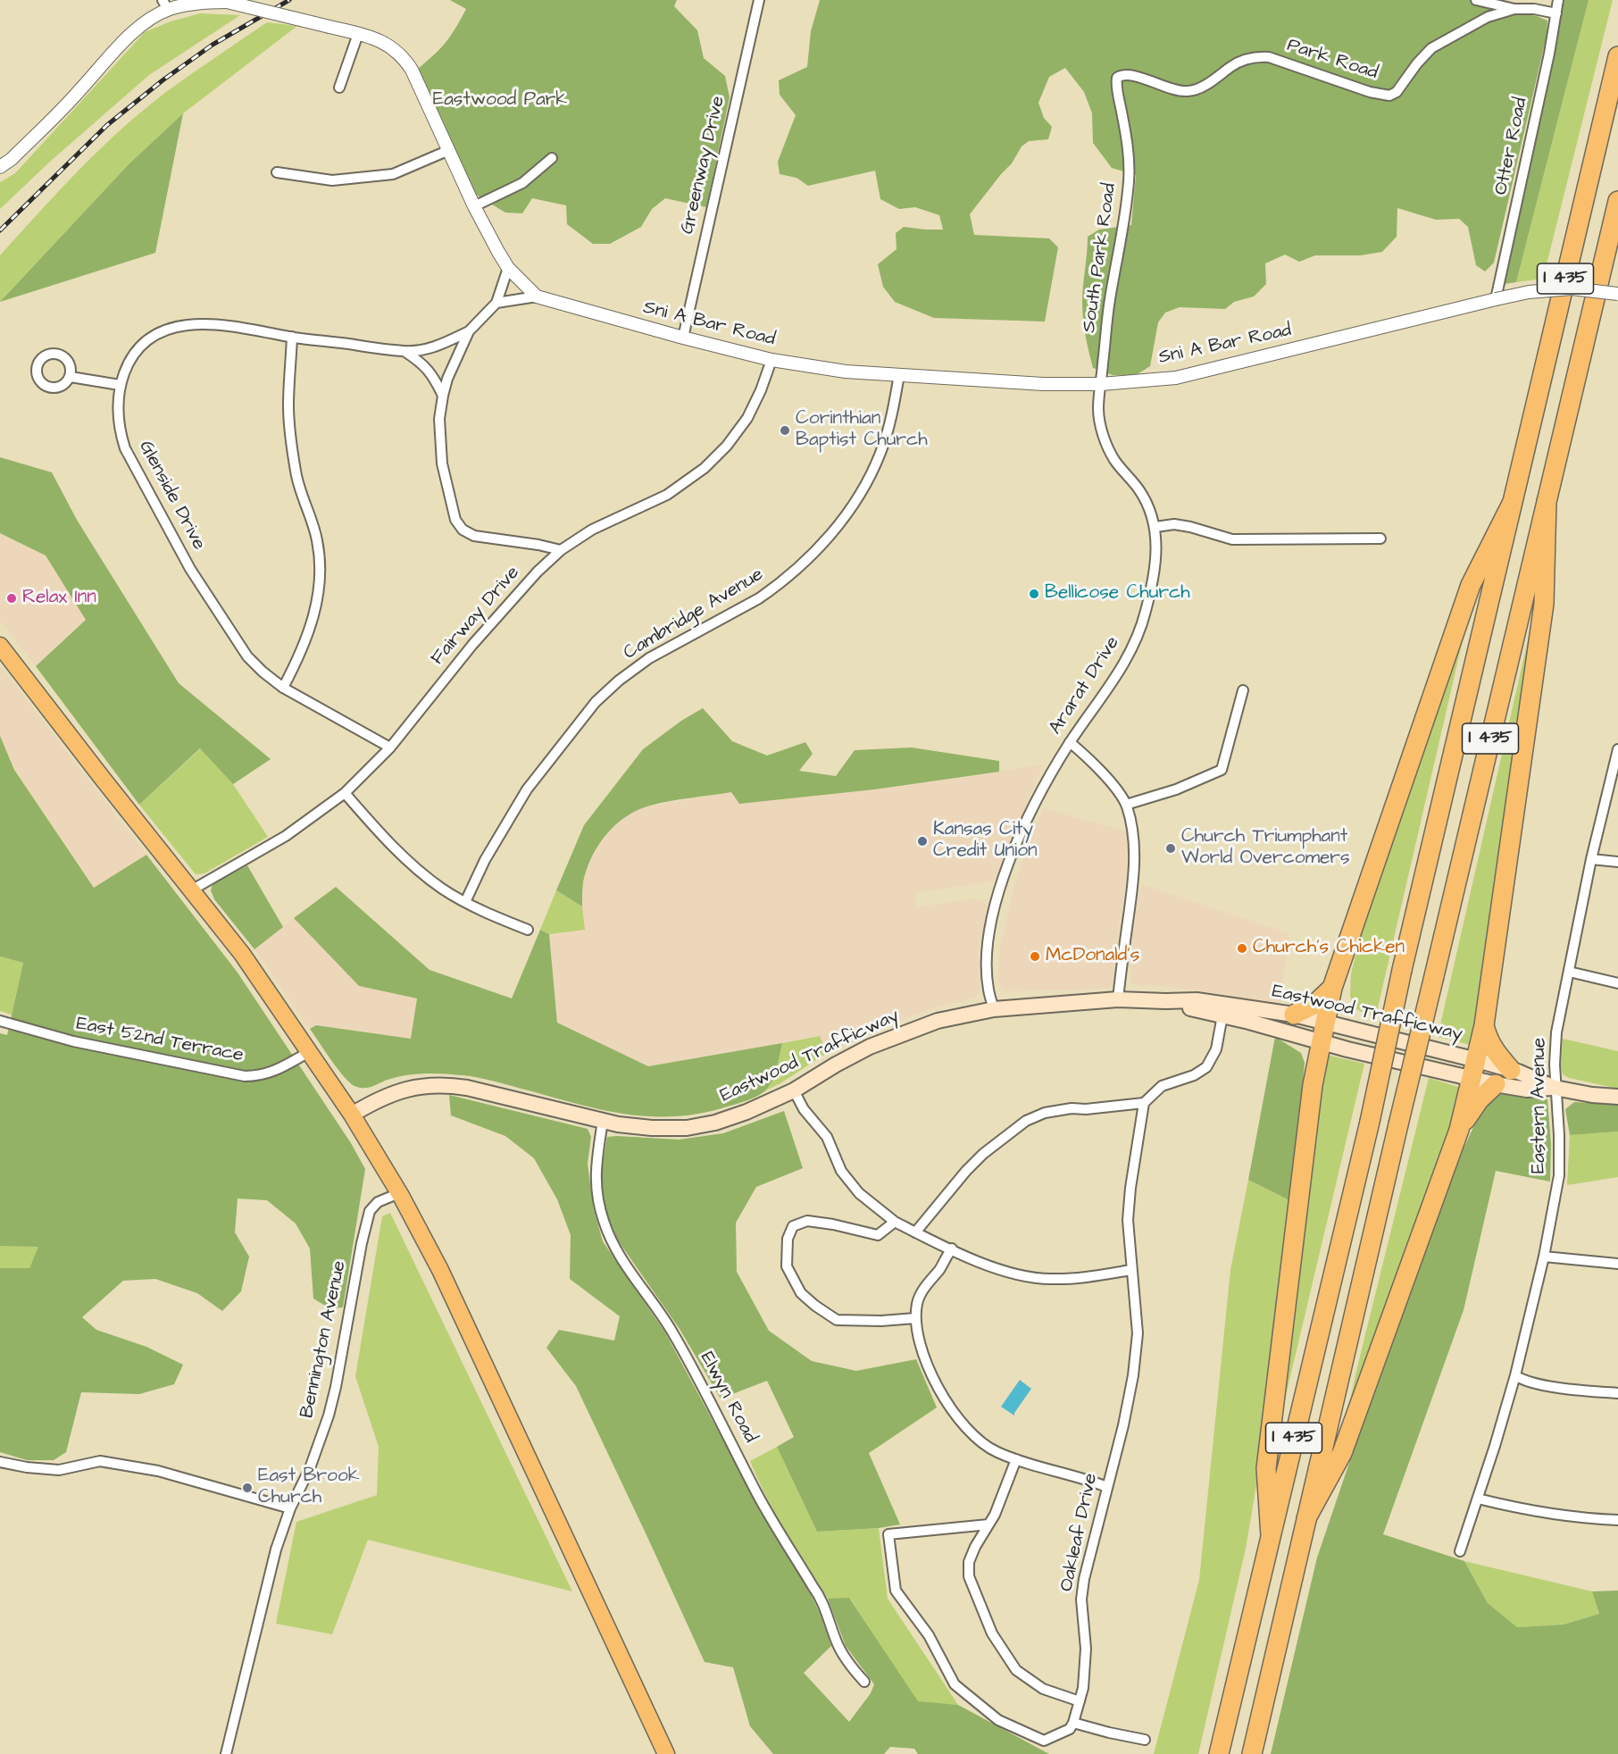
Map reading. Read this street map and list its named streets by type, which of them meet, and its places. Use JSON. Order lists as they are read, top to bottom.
{
  "streets": {
    "highway": ["I 435"],
    "main road": ["Eastwood Trafficway"],
    "street": [
      "Park Road",
      "Otter Road",
      "Greenway Drive",
      "South Park Road",
      "Sni A Bar Road",
      "Glenside Drive",
      "Cambridge Avenue",
      "Fairway Drive",
      "Ararat Drive",
      "East 52nd Terrace",
      "Eastern Avenue",
      "Bennington Avenue",
      "Elwyn Road",
      "Oakleaf Drive"
    ]
  },
  "crossings": [
    ["Park Road", "South Park Road"],
    ["Otter Road", "Sni A Bar Road"],
    ["Greenway Drive", "Sni A Bar Road"],
    ["South Park Road", "Sni A Bar Road"],
    ["South Park Road", "Ararat Drive"],
    ["Sni A Bar Road", "Cambridge Avenue"],
    ["Sni A Bar Road", "Fairway Drive"],
    ["Sni A Bar Road", "Ararat Drive"],
    ["Glenside Drive", "Fairway Drive"],
    ["Ararat Drive", "Eastwood Trafficway"],
    ["Eastwood Trafficway", "Eastern Avenue"],
    ["Eastwood Trafficway", "Elwyn Road"]
  ],
  "parks": ["Eastwood Park"],
  "places": [
    "Corinthian Baptist Church",
    "Bellicose Church",
    "Relax Inn",
    "Kansas City Credit Union",
    "Church Triumphant World Overcomers",
    "Church's Chicken",
    "McDonald's",
    "East Brook Church"
  ]
}
